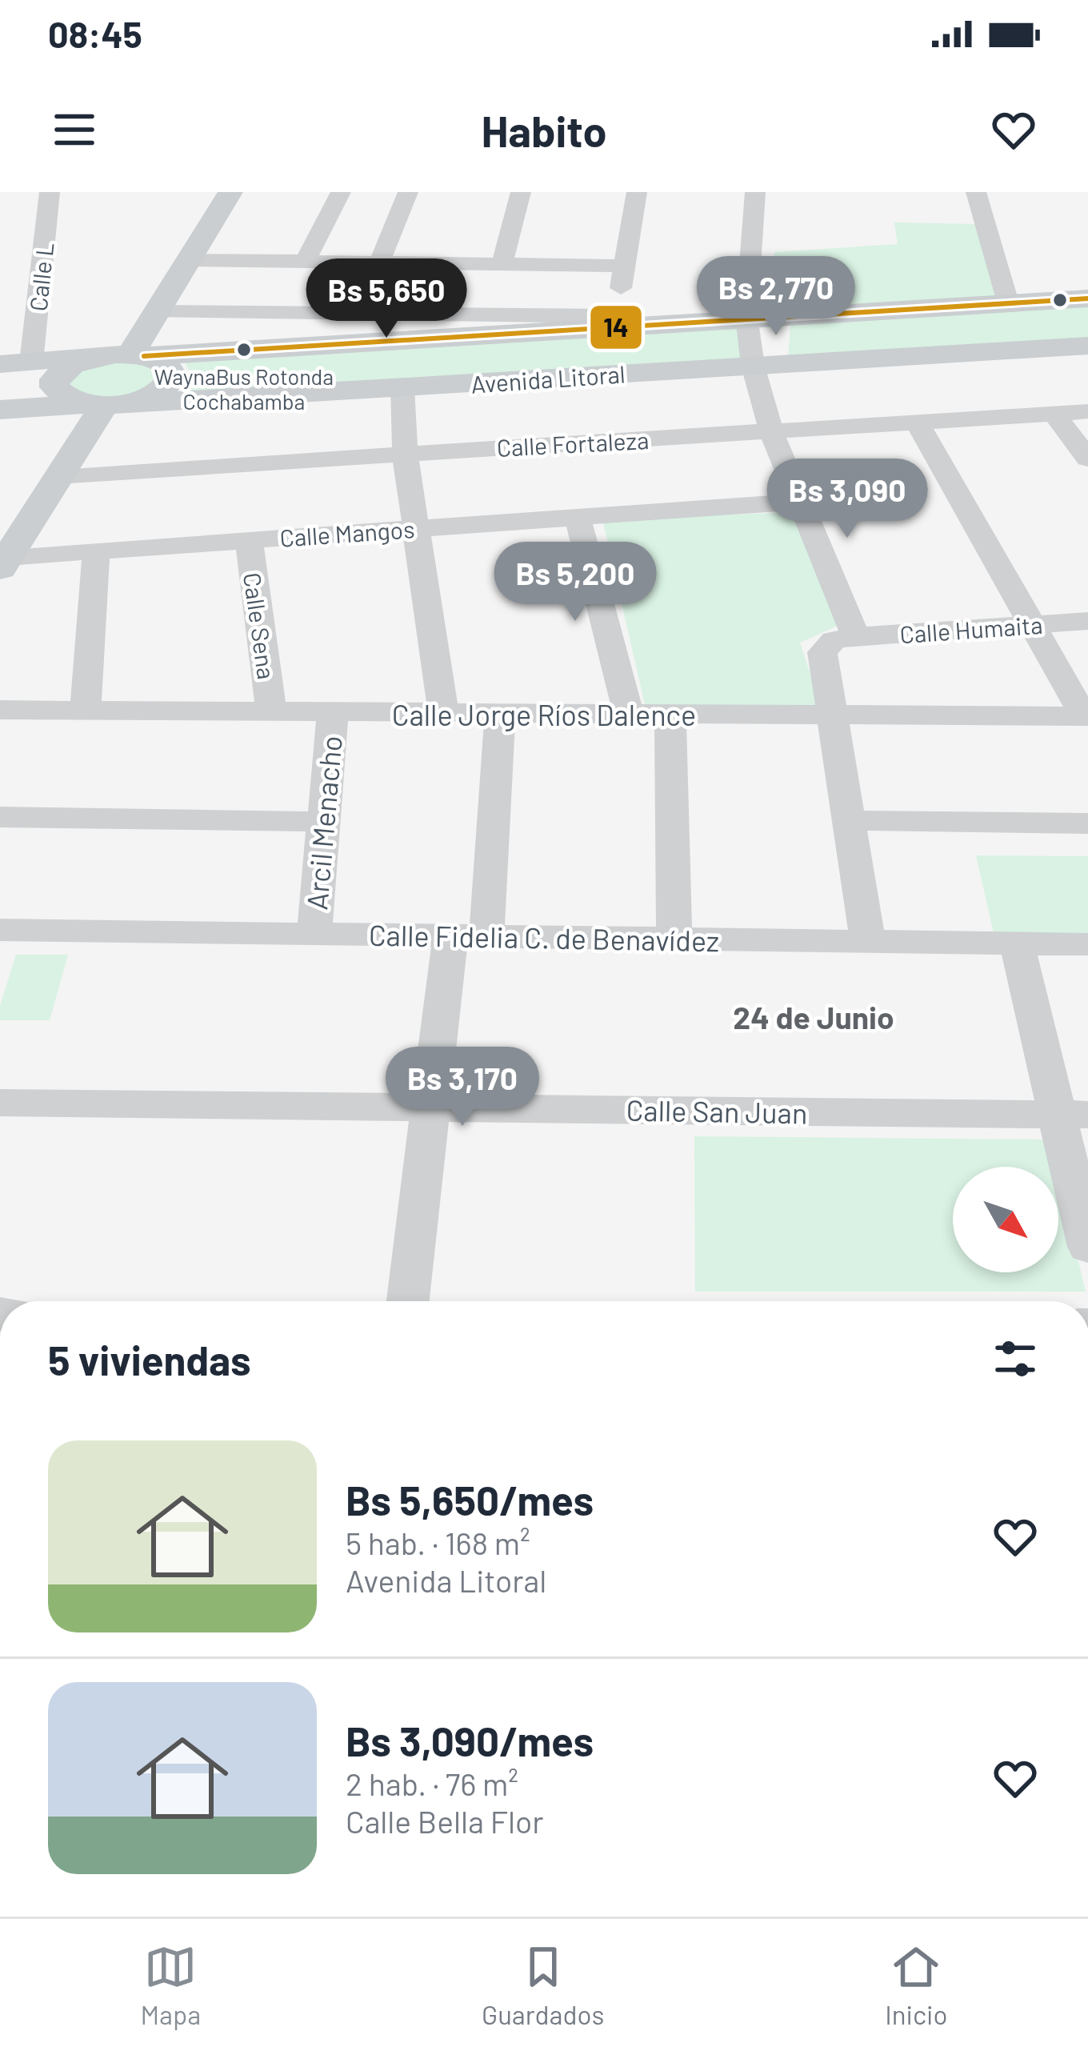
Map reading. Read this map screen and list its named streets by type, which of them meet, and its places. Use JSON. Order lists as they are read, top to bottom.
{
  "streets": {
    "main road": ["Avenida Litoral"],
    "street": [
      "Calle L",
      "Calle Fortaleza",
      "Calle Mangos",
      "Calle Sena",
      "Calle Humaita",
      "Calle Jorge Ríos Dalence",
      "Arcil Menacho",
      "Calle Fidelia C. de Benavídez",
      "Calle San Juan"
    ]
  },
  "crossings": [
    ["Calle Mangos", "Calle Sena"],
    ["Calle Sena", "Calle Jorge Ríos Dalence"],
    ["Calle Jorge Ríos Dalence", "Arcil Menacho"],
    ["Arcil Menacho", "Calle Fidelia C. de Benavídez"]
  ],
  "districts": ["24 de Junio"],
  "places": ["WaynaBus Rotonda Cochabamba"],
  "lines": ["transit line 14"],
  "north": "bottom right",
  "page": {
    "status": "08:45",
    "header": "Habito",
    "price": [
      "Bs 2,770",
      "Bs 5,650",
      "Bs 3,090",
      "Bs 5,200",
      "Bs 3,170"
    ],
    "heading": "5 viviendas",
    "list": [
      {
        "name": "Bs 5,650/mes",
        "note": "5 hab. · 168 m² · Avenida Litoral"
      },
      {
        "name": "Bs 3,090/mes",
        "note": "2 hab. · 76 m² · Calle Bella Flor"
      }
    ],
    "tabs": ["Mapa", "Guardados", "Inicio"]
  }
}
